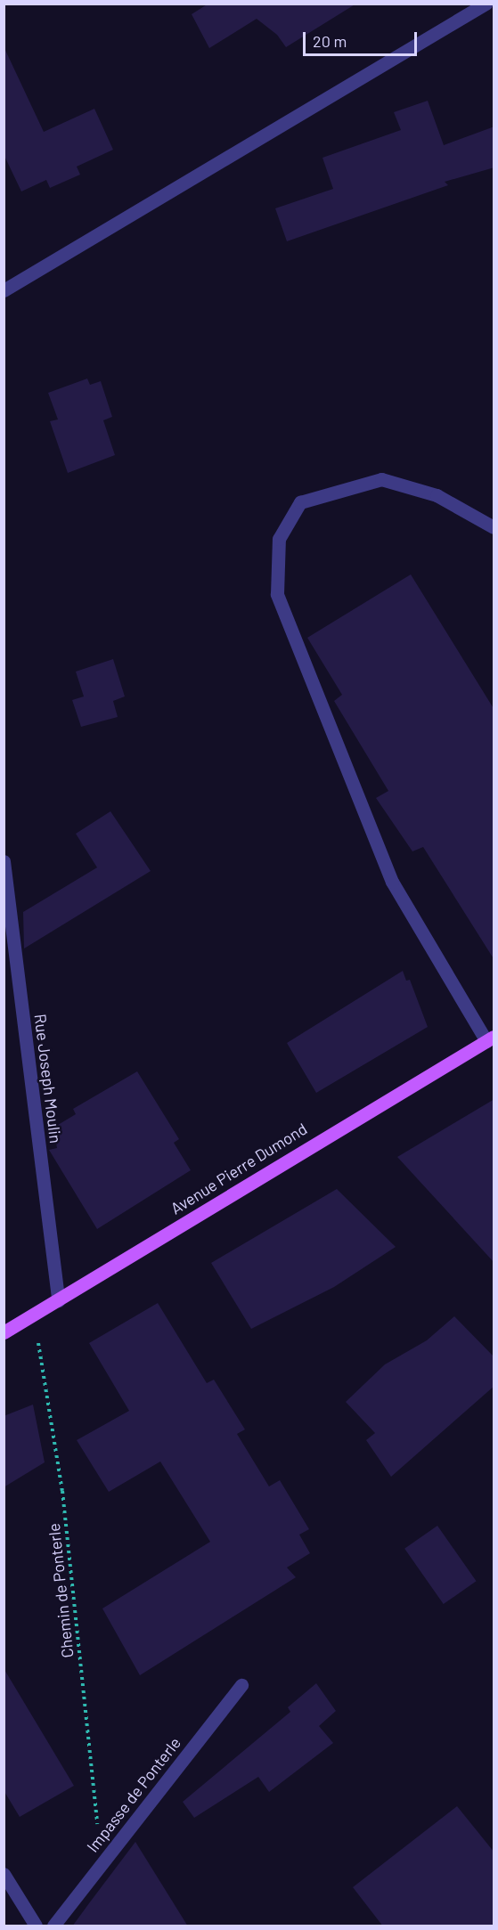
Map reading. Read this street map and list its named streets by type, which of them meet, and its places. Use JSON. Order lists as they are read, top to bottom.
{
  "streets": {
    "main road": ["Avenue Pierre Dumond"],
    "street": ["Rue Joseph Moulin", "Impasse de Ponterle"],
    "path": ["Chemin de Ponterle"]
  },
  "crossings": [
    ["Rue Joseph Moulin", "Avenue Pierre Dumond"],
    ["Avenue Pierre Dumond", "Chemin de Ponterle"],
    ["Chemin de Ponterle", "Impasse de Ponterle"]
  ],
  "scale_bar": "20 m"
}
